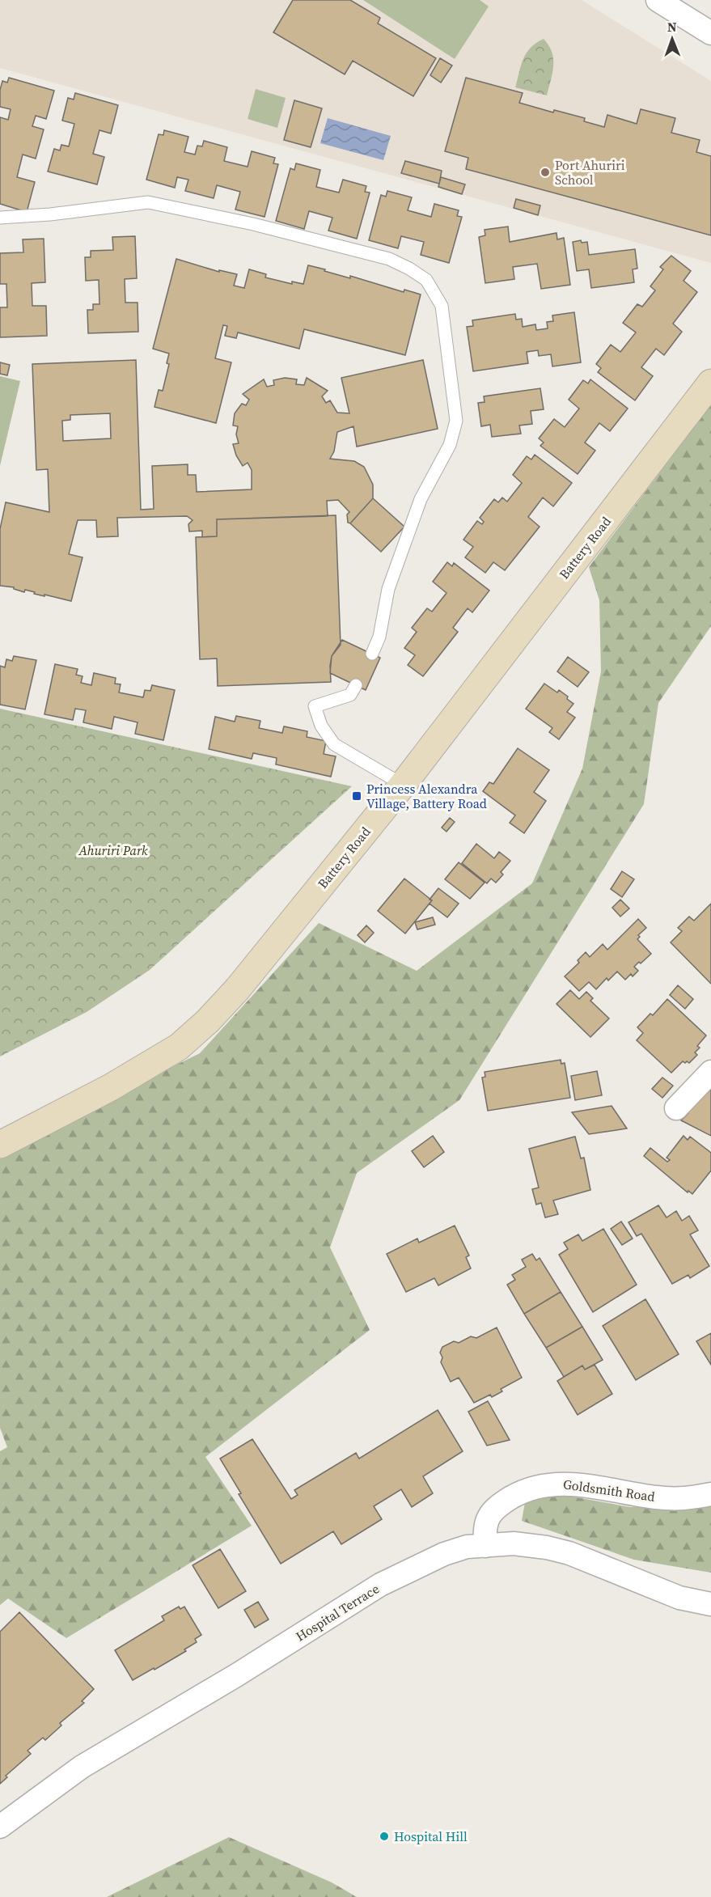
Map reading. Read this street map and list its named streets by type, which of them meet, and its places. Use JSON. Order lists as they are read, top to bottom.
{
  "streets": {
    "street": ["Battery Road", "Goldsmith Road", "Hospital Terrace"]
  },
  "crossings": [
    ["Goldsmith Road", "Hospital Terrace"]
  ],
  "parks": ["Ahuriri Park"],
  "places": {
    "other": ["Port Ahuriri School", "Hospital Hill"],
    "transit": ["Princess Alexandra Village, Battery Road"]
  },
  "north": "top"
}
